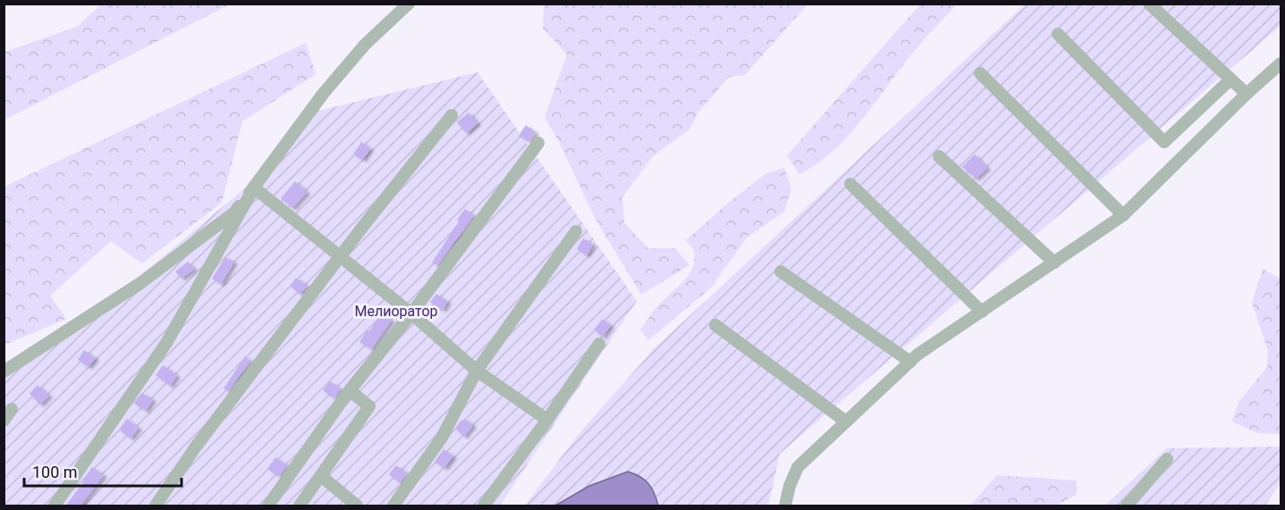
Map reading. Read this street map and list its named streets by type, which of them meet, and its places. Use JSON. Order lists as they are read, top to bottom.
{
  "parks": ["Мелиоратор"],
  "scale_bar": "100 m"
}
